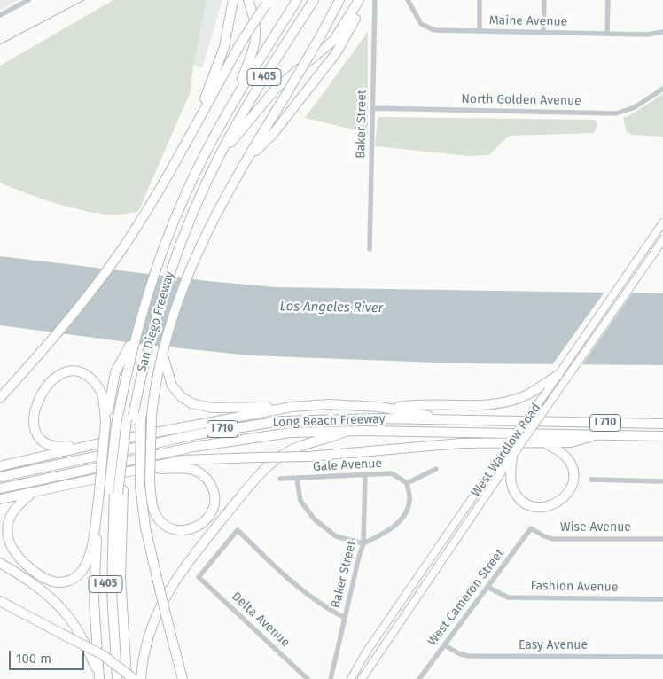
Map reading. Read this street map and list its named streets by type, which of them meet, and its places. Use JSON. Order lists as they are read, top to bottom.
{
  "streets": {
    "highway": [
      "I 405",
      "San Diego Freeway",
      "Long Beach Freeway",
      "I 710"
    ],
    "main road": ["West Wardlow Road"],
    "street": [
      "Maine Avenue",
      "North Golden Avenue",
      "Baker Street",
      "Gale Avenue",
      "Wise Avenue",
      "Fashion Avenue",
      "West Cameron Street",
      "Delta Avenue",
      "Easy Avenue"
    ]
  },
  "crossings": [
    ["North Golden Avenue", "Baker Street"],
    ["Baker Street", "Gale Avenue"],
    ["Baker Street", "Delta Avenue"],
    ["Wise Avenue", "West Cameron Street"],
    ["Fashion Avenue", "West Cameron Street"],
    ["West Cameron Street", "Easy Avenue"]
  ],
  "water": ["Los Angeles River"],
  "scale_bar": "100 m"
}
